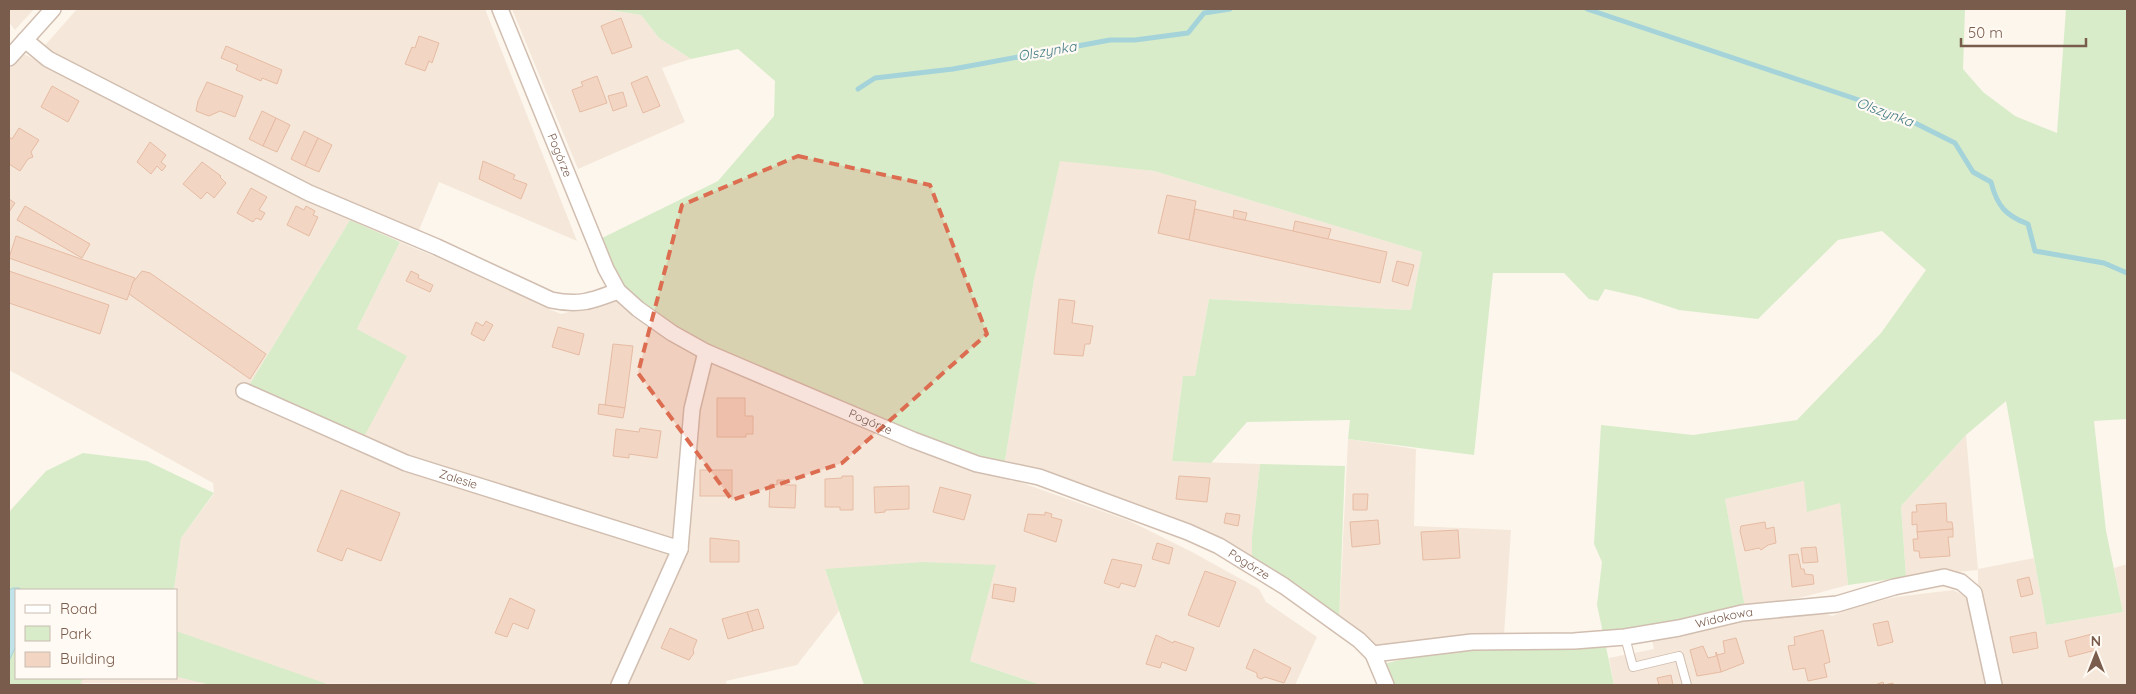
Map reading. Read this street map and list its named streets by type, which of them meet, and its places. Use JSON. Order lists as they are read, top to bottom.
{
  "streets": {
    "street": ["Pogórze", "Zalesie", "Widokowa"]
  },
  "crossings": [
    ["Pogórze", "Widokowa"]
  ],
  "water": ["Olszynka"],
  "legend": ["Road", "Park", "Building"],
  "scale_bar": "50 m",
  "north": "top"
}
